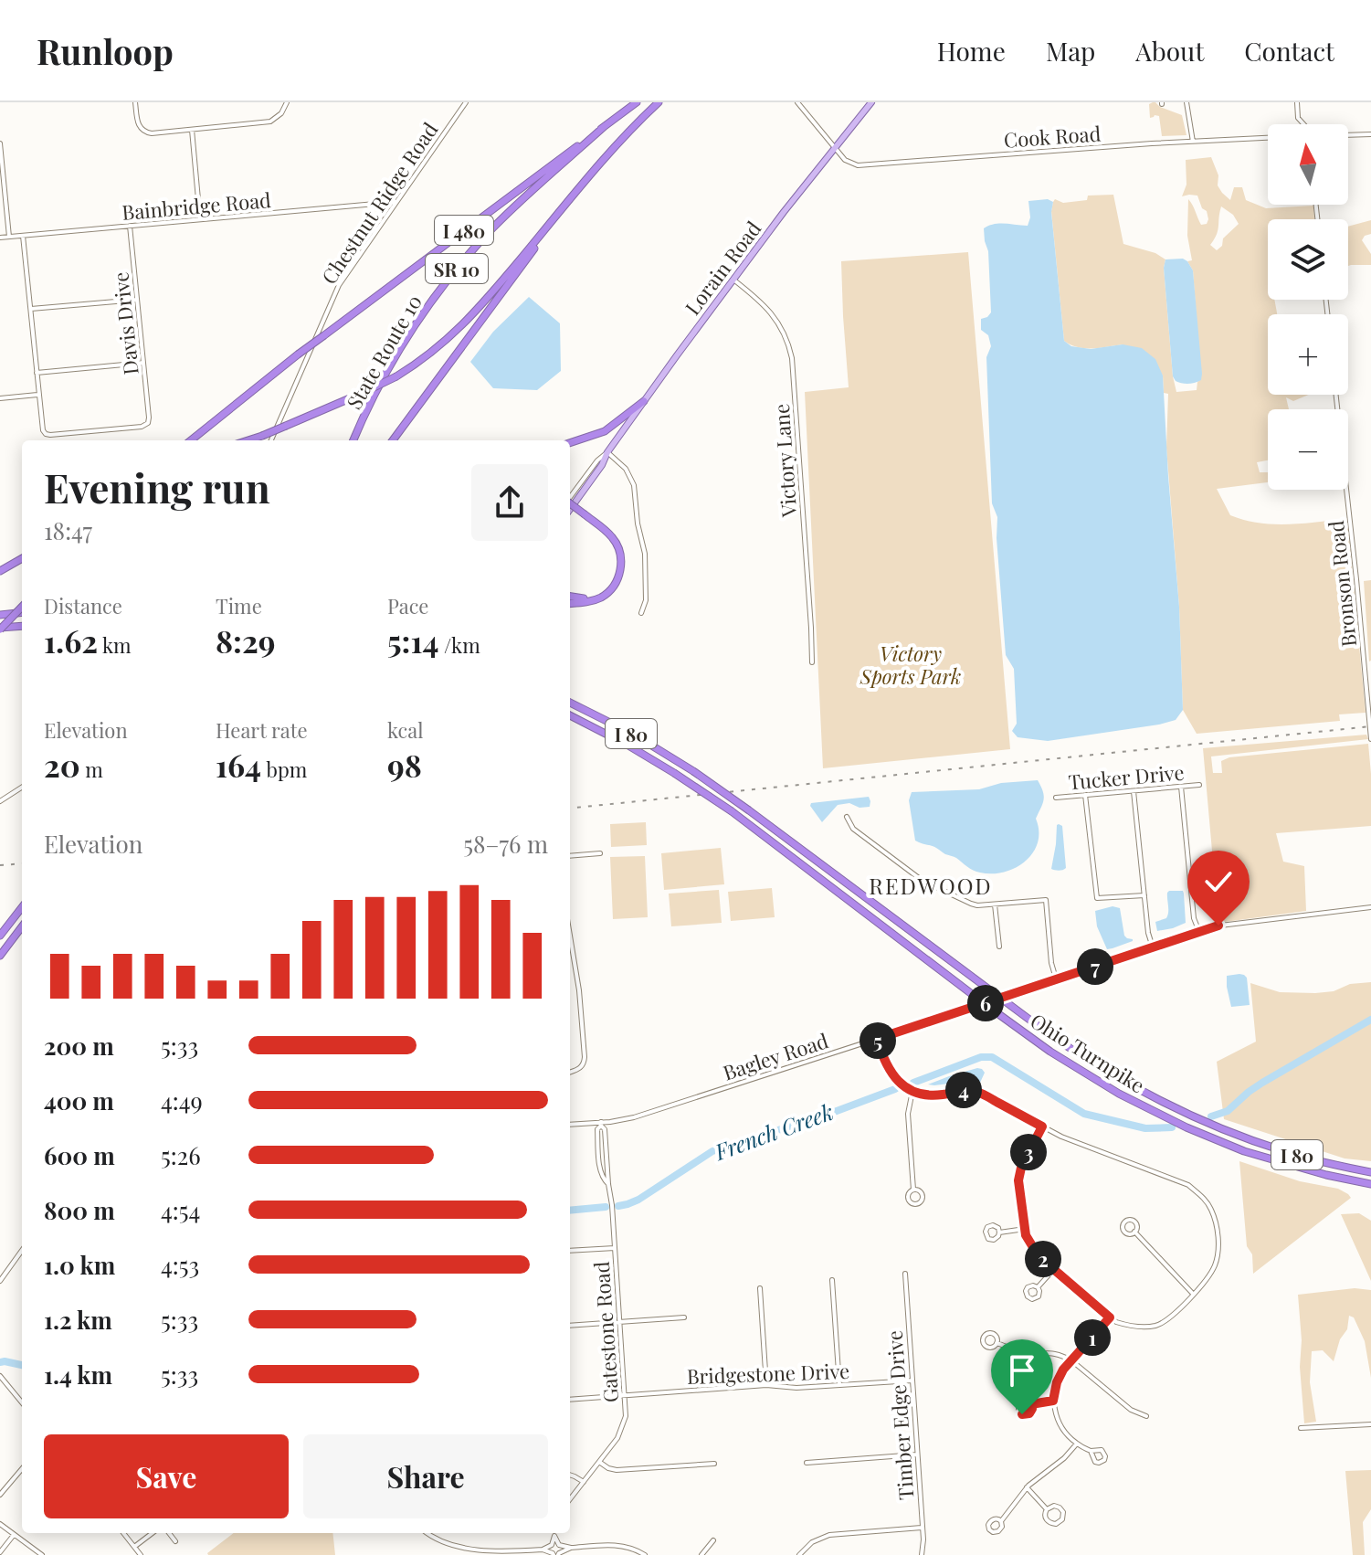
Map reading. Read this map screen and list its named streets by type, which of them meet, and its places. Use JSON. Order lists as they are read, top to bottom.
{
  "streets": {
    "highway": [
      "I 480",
      "SR 10",
      "State Route 10",
      "I 80",
      "Ohio Turnpike"
    ],
    "main road": ["Lorain Road"],
    "street": [
      "Cook Road",
      "Chestnut Ridge Road",
      "Bainbridge Road",
      "Davis Drive",
      "Victory Lane",
      "Bronson Road",
      "Tucker Drive",
      "Bagley Road",
      "Gatestone Road",
      "Bridgestone Drive",
      "Timber Edge Drive"
    ]
  },
  "crossings": [
    ["Cook Road", "Lorain Road"],
    ["Chestnut Ridge Road", "Bainbridge Road"],
    ["Bainbridge Road", "Davis Drive"],
    ["I 480", "State Route 10"],
    ["Lorain Road", "Victory Lane"],
    ["Bagley Road", "Gatestone Road"],
    ["Gatestone Road", "Bridgestone Drive"],
    ["Bridgestone Drive", "Timber Edge Drive"]
  ],
  "districts": ["REDWOOD"],
  "water": ["French Creek"],
  "parks": ["Victory Sports Park"],
  "north": "top",
  "page": {
    "header": "Runloop",
    "nav": [
      "Home",
      "Map",
      "About",
      "Contact"
    ],
    "map_buttons": ["+", "−"],
    "heading": ["Evening run", "18:47"],
    "stats": [
      ["Distance", "1.62 km"],
      ["Time", "8:29"],
      ["Pace", "5:14 /km"],
      ["Elevation", "20 m"],
      ["Heart rate", "164 bpm"],
      ["kcal", "98"]
    ],
    "chart": ["Elevation", "58–76 m"],
    "pins": [
      "7",
      "6",
      "5",
      "4",
      "3",
      "2",
      "1"
    ],
    "list": [
      {
        "name": "200 m",
        "note": "5:33"
      },
      {
        "name": "400 m",
        "note": "4:49"
      },
      {
        "name": "600 m",
        "note": "5:26"
      },
      {
        "name": "800 m",
        "note": "4:54"
      },
      {
        "name": "1.0 km",
        "note": "4:53"
      },
      {
        "name": "1.2 km",
        "note": "5:33"
      },
      {
        "name": "1.4 km",
        "note": "5:33"
      }
    ],
    "buttons": ["Save", "Share"]
  }
}
